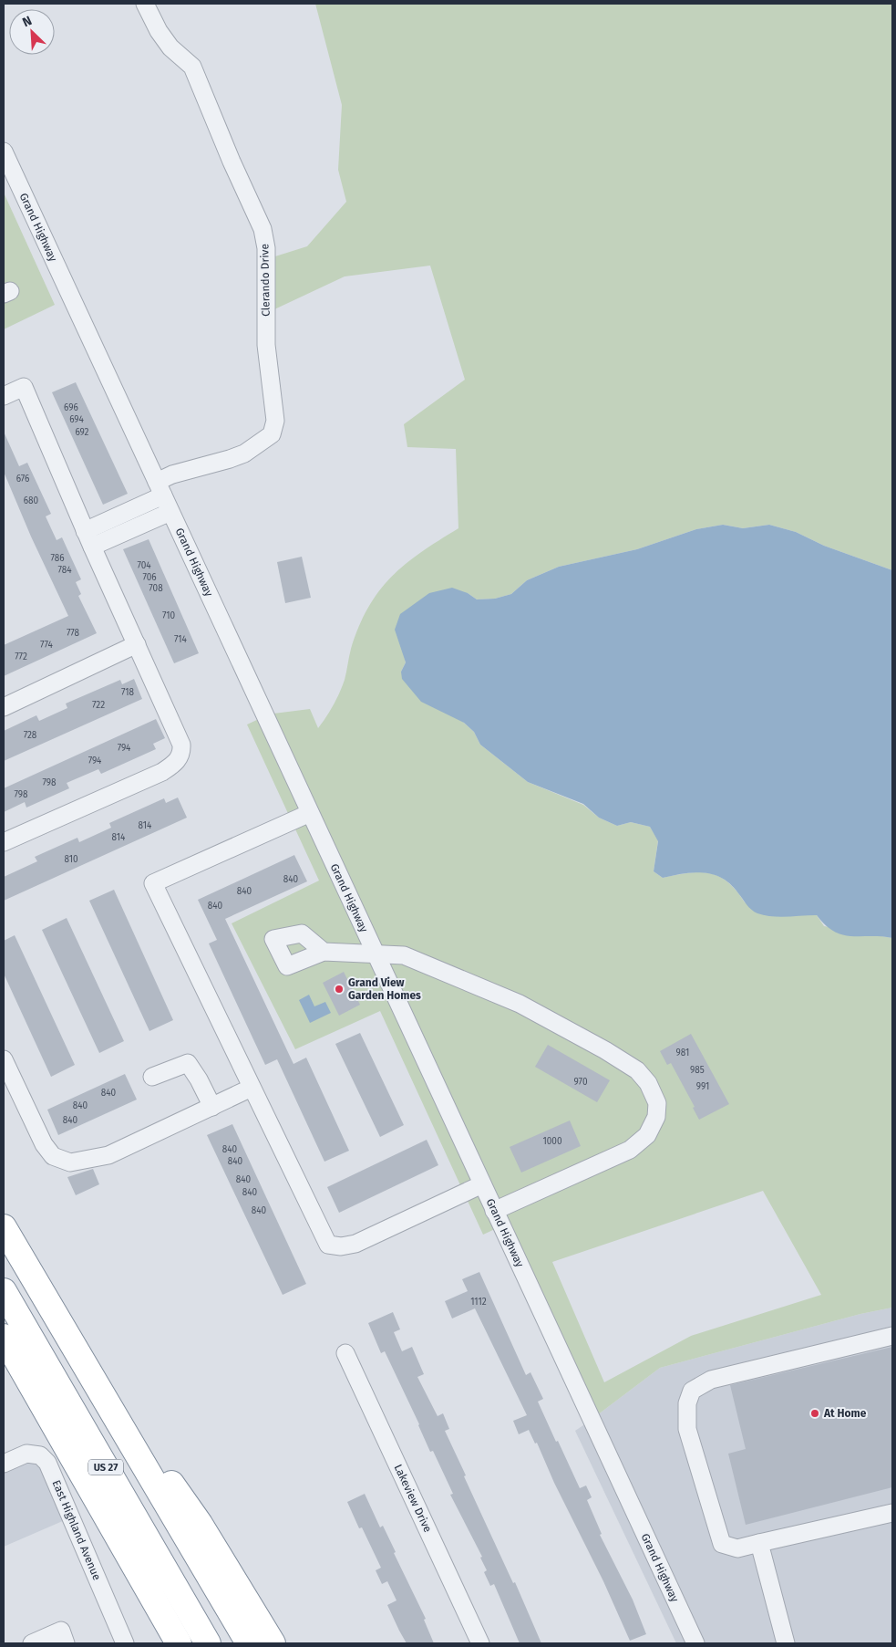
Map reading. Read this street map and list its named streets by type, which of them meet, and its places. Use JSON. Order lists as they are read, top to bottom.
{
  "streets": {
    "highway": ["US 27"],
    "street": [
      "Grand Highway",
      "Clerando Drive",
      "Lakeview Drive",
      "East Highland Avenue"
    ]
  },
  "crossings": [
    ["Grand Highway", "Clerando Drive"]
  ],
  "places": ["Grand View Garden Homes", "At Home"],
  "house_numbers": [
    "696",
    "694",
    "692",
    "676",
    "680",
    "786",
    "704",
    "784",
    "706",
    "708",
    "710",
    "778",
    "714",
    "774",
    "772",
    "718",
    "722",
    "728",
    "794",
    "794",
    "798",
    "798",
    "814",
    "814",
    "810",
    "840",
    "840",
    "840",
    "981",
    "985",
    "970",
    "991",
    "840",
    "840",
    "840",
    "1000",
    "840",
    "840",
    "840",
    "840",
    "840",
    "1112"
  ],
  "north": "top left"
}
